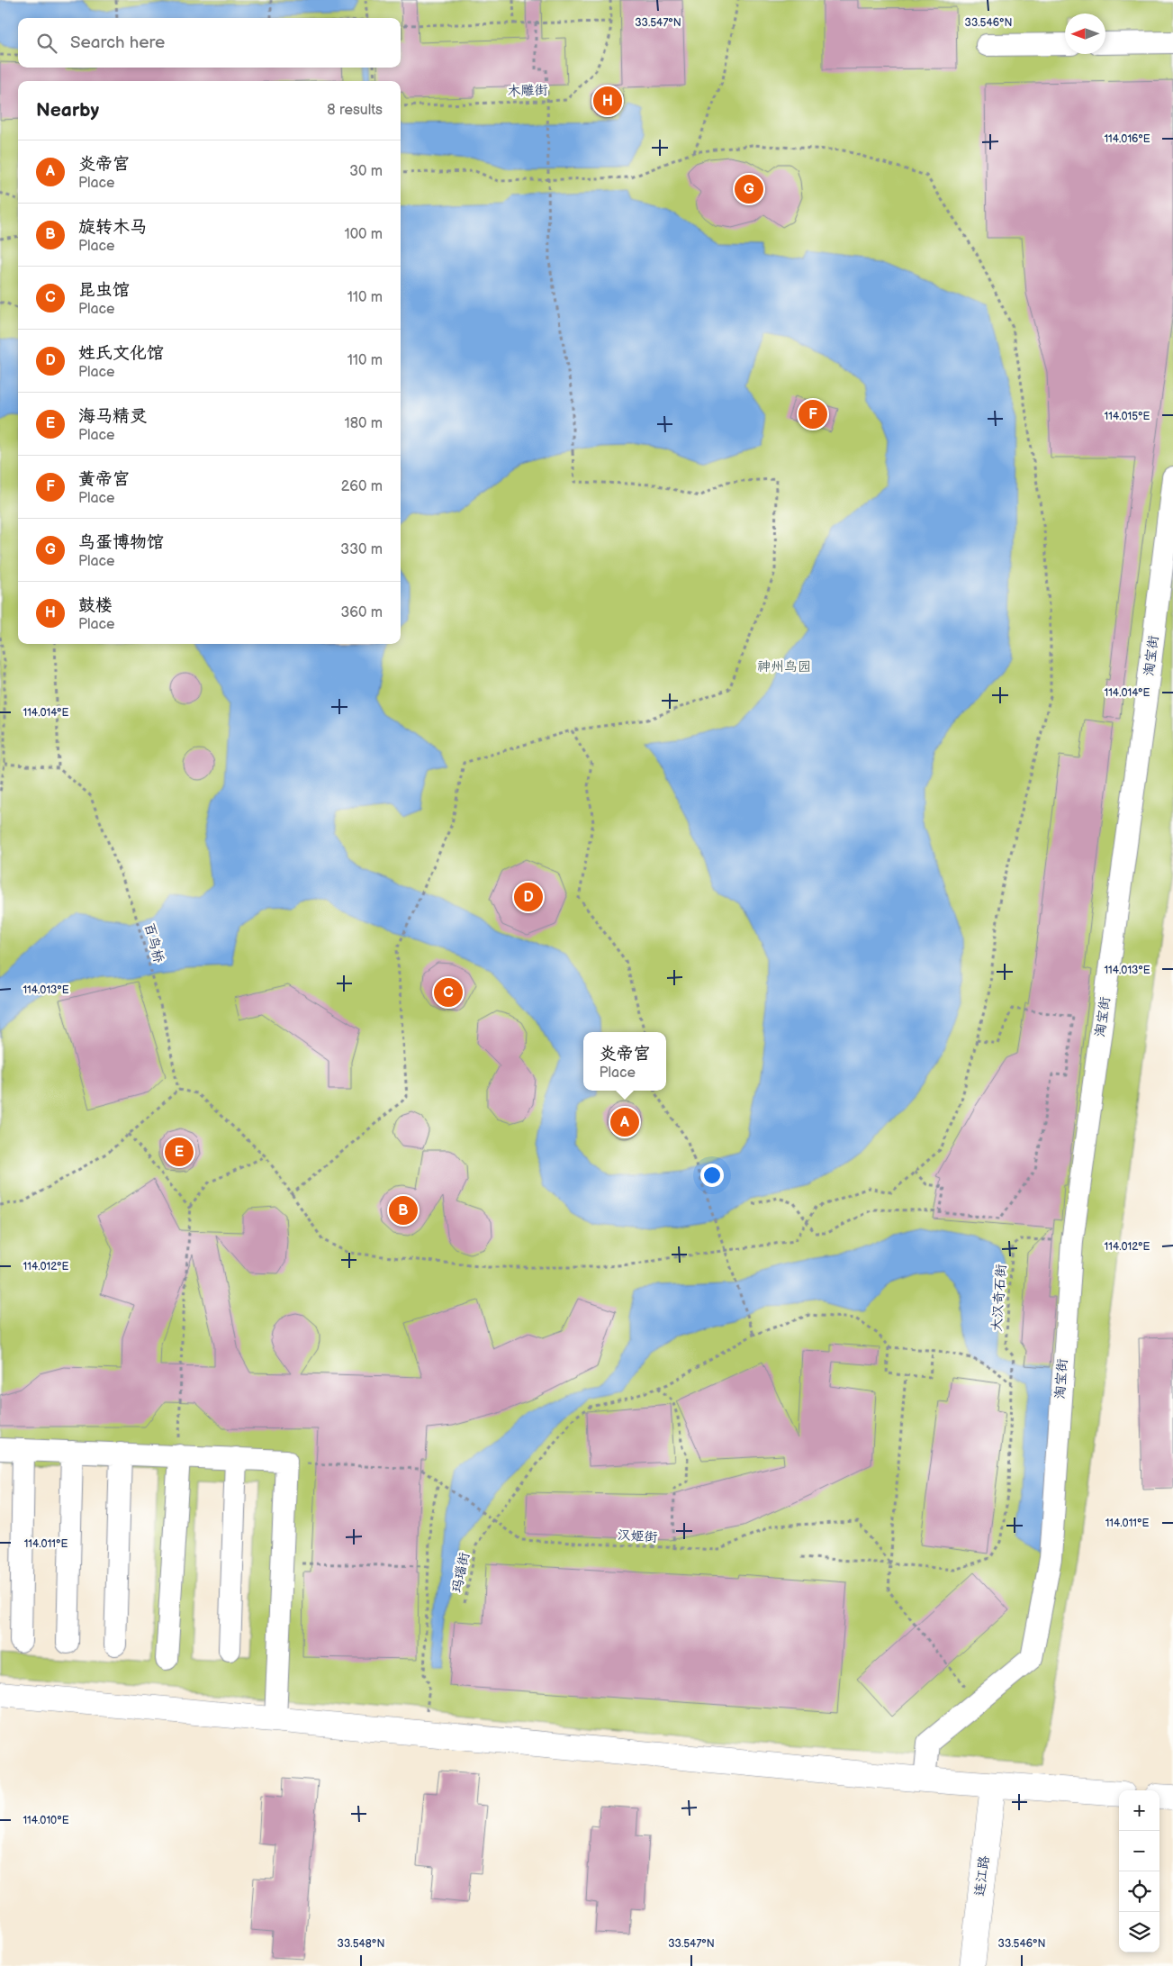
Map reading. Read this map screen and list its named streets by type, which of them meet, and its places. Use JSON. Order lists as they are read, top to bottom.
{
  "streets": {
    "street": ["淘宝街", "连江路"],
    "path": [
      "木雕街",
      "百鸟桥",
      "大汉奇石街",
      "汉姬街",
      "玛瑙街"
    ]
  },
  "crossings": [
    ["淘宝街", "大汉奇石街"],
    ["汉姬街", "玛瑙街"]
  ],
  "parks": ["神州鸟园"],
  "north": "left",
  "page": {
    "search": "Search here",
    "heading": ["Nearby", "8 results"],
    "pins": [
      "H",
      "G",
      "F",
      "D",
      "C",
      "A",
      "E",
      "B"
    ],
    "list": [
      {
        "mark": "A",
        "name": "炎帝宫",
        "note": "Place",
        "value": "30 m"
      },
      {
        "mark": "B",
        "name": "旋转木马",
        "note": "Place",
        "value": "100 m"
      },
      {
        "mark": "C",
        "name": "昆虫馆",
        "note": "Place",
        "value": "110 m"
      },
      {
        "mark": "D",
        "name": "姓氏文化馆",
        "note": "Place",
        "value": "110 m"
      },
      {
        "mark": "E",
        "name": "海马精灵",
        "note": "Place",
        "value": "180 m"
      },
      {
        "mark": "F",
        "name": "黄帝宫",
        "note": "Place",
        "value": "260 m"
      },
      {
        "mark": "G",
        "name": "鸟蛋博物馆",
        "note": "Place",
        "value": "330 m"
      },
      {
        "mark": "H",
        "name": "鼓楼",
        "note": "Place",
        "value": "360 m"
      }
    ],
    "popup": ["炎帝宫", "Place"],
    "map_buttons": ["+", "−"]
  },
  "coordinates": [
    "33.547°N",
    "33.546°N",
    "114.016°E",
    "114.015°E",
    "114.014°E",
    "114.013°E",
    "114.012°E",
    "114.011°E",
    "114.010°E",
    "33.548°N"
  ]
}
